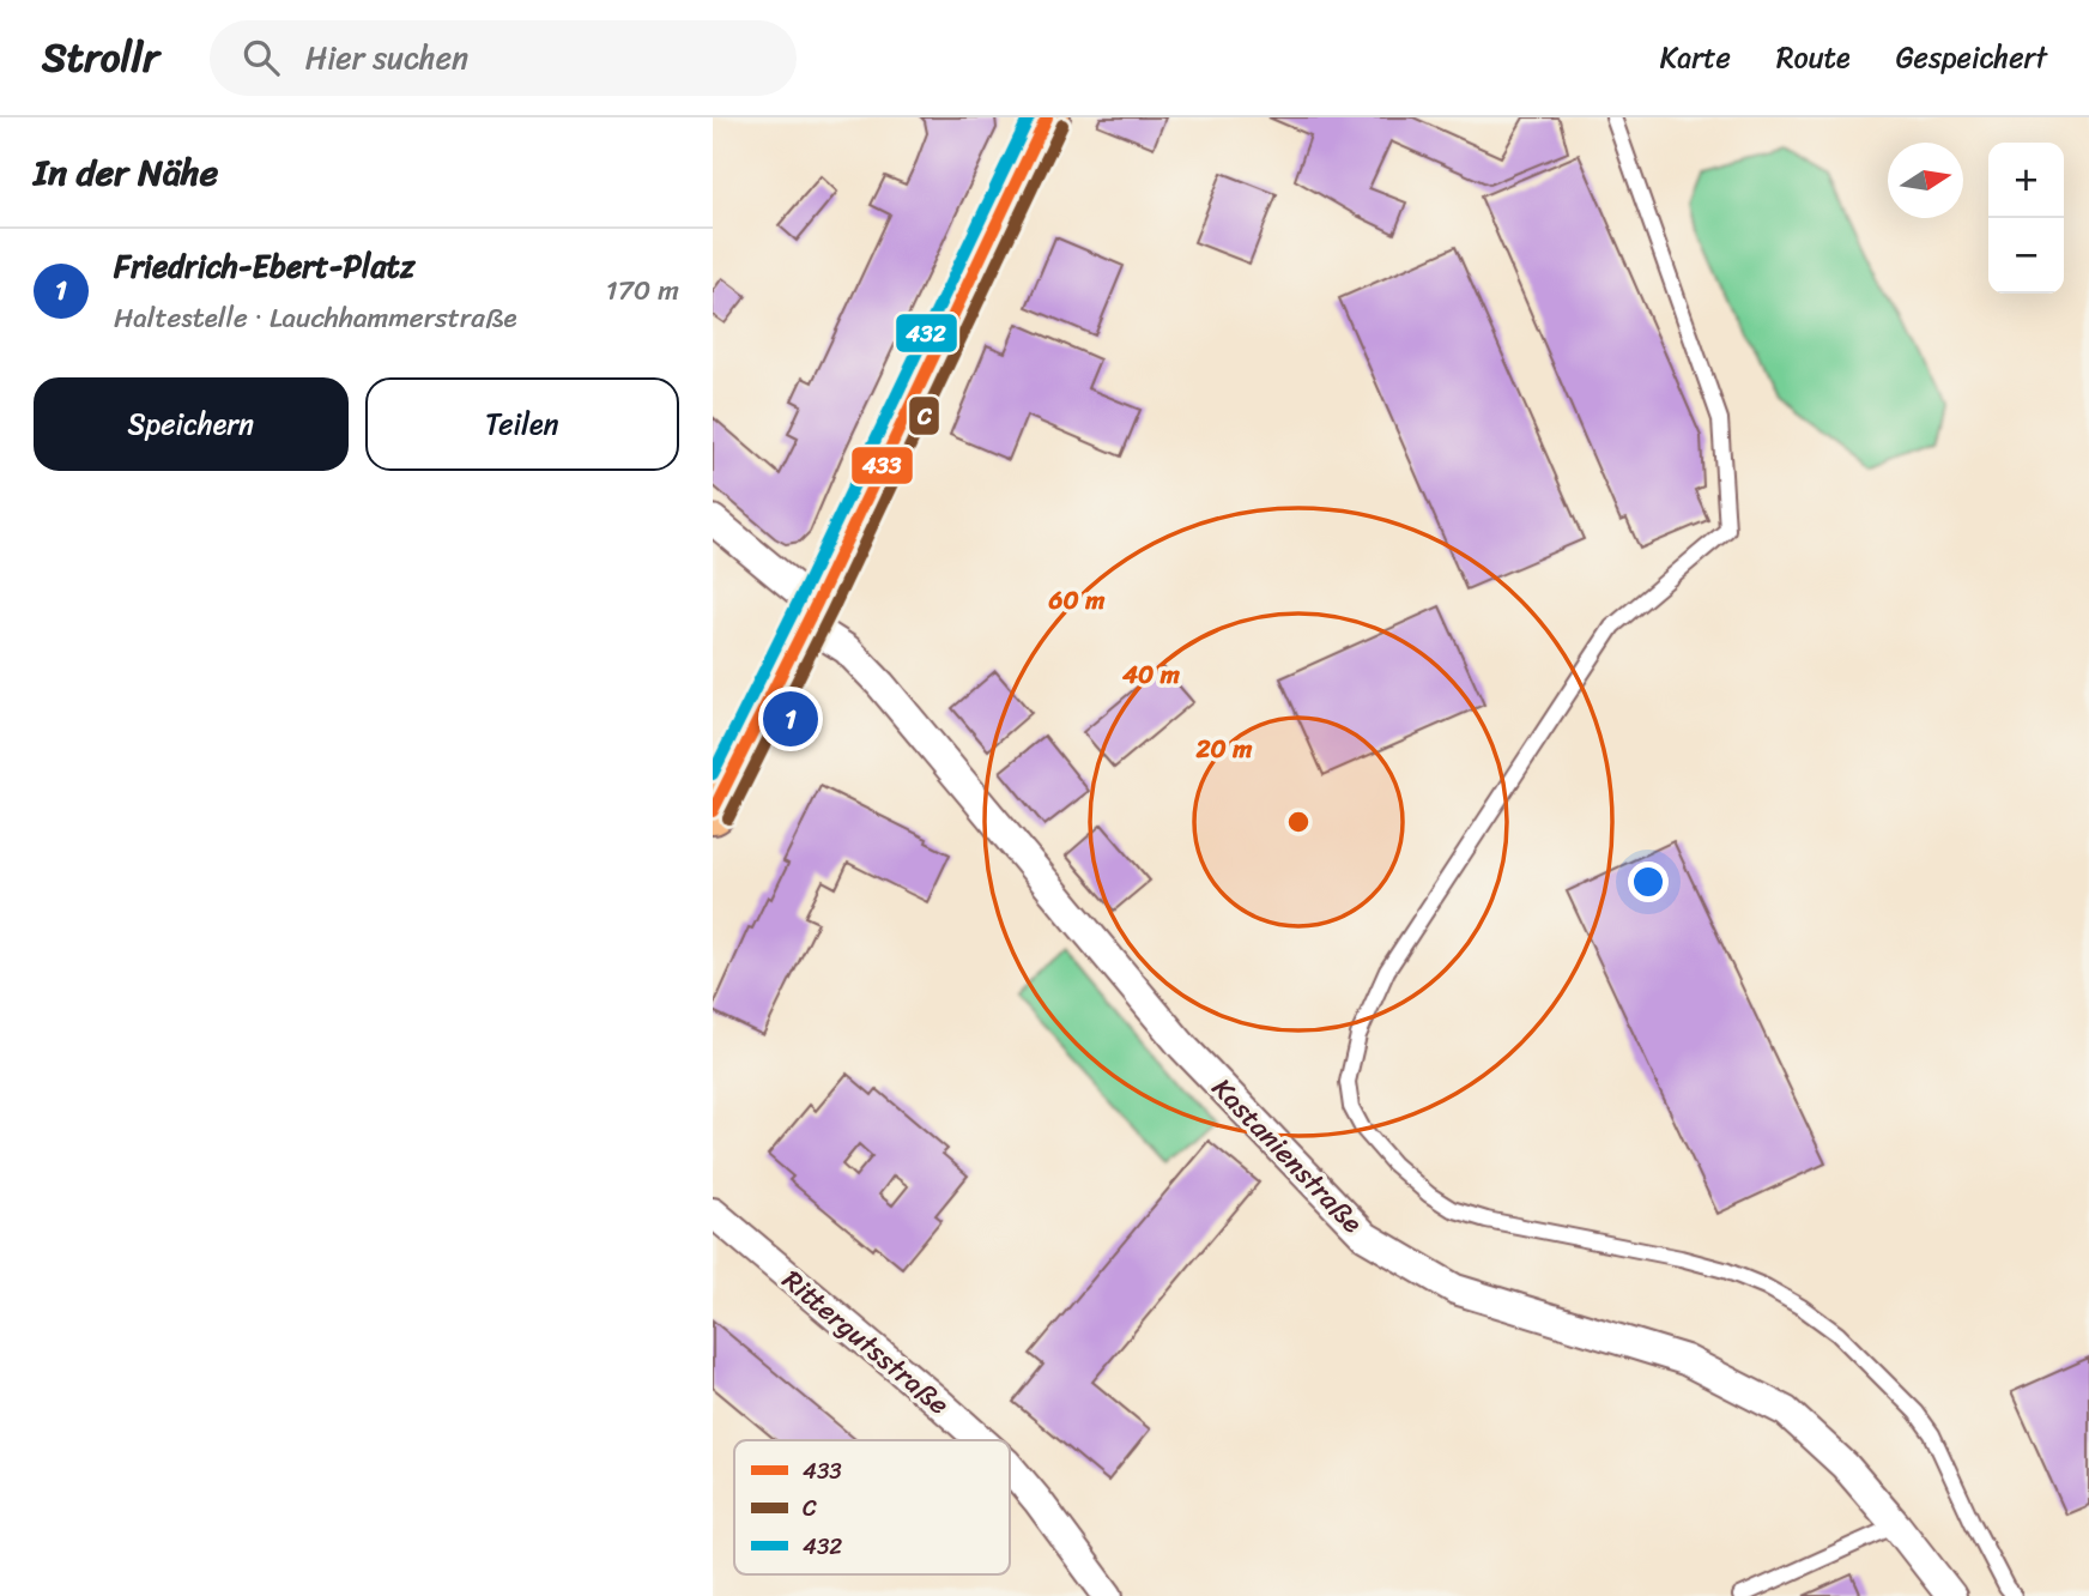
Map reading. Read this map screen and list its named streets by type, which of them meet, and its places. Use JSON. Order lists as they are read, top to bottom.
{
  "streets": {
    "street": ["Kastanienstraße", "Rittergutsstraße"]
  },
  "lines": ["transit line 433", "transit line 432", "transit line C"],
  "legend": ["433", "C", "432"],
  "north": "right",
  "page": {
    "header": "Strollr",
    "search": "Hier suchen",
    "nav": ["Karte", "Route", "Gespeichert"],
    "heading": "In der Nähe",
    "map_buttons": ["+", "−"],
    "list": [
      {
        "mark": "1",
        "name": "Friedrich-Ebert-Platz",
        "note": "Haltestelle · Lauchhammerstraße",
        "value": "170 m"
      }
    ],
    "buttons": ["Speichern", "Teilen"],
    "pins": "1"
  },
  "rings": ["60 m", "40 m", "20 m"]
}
